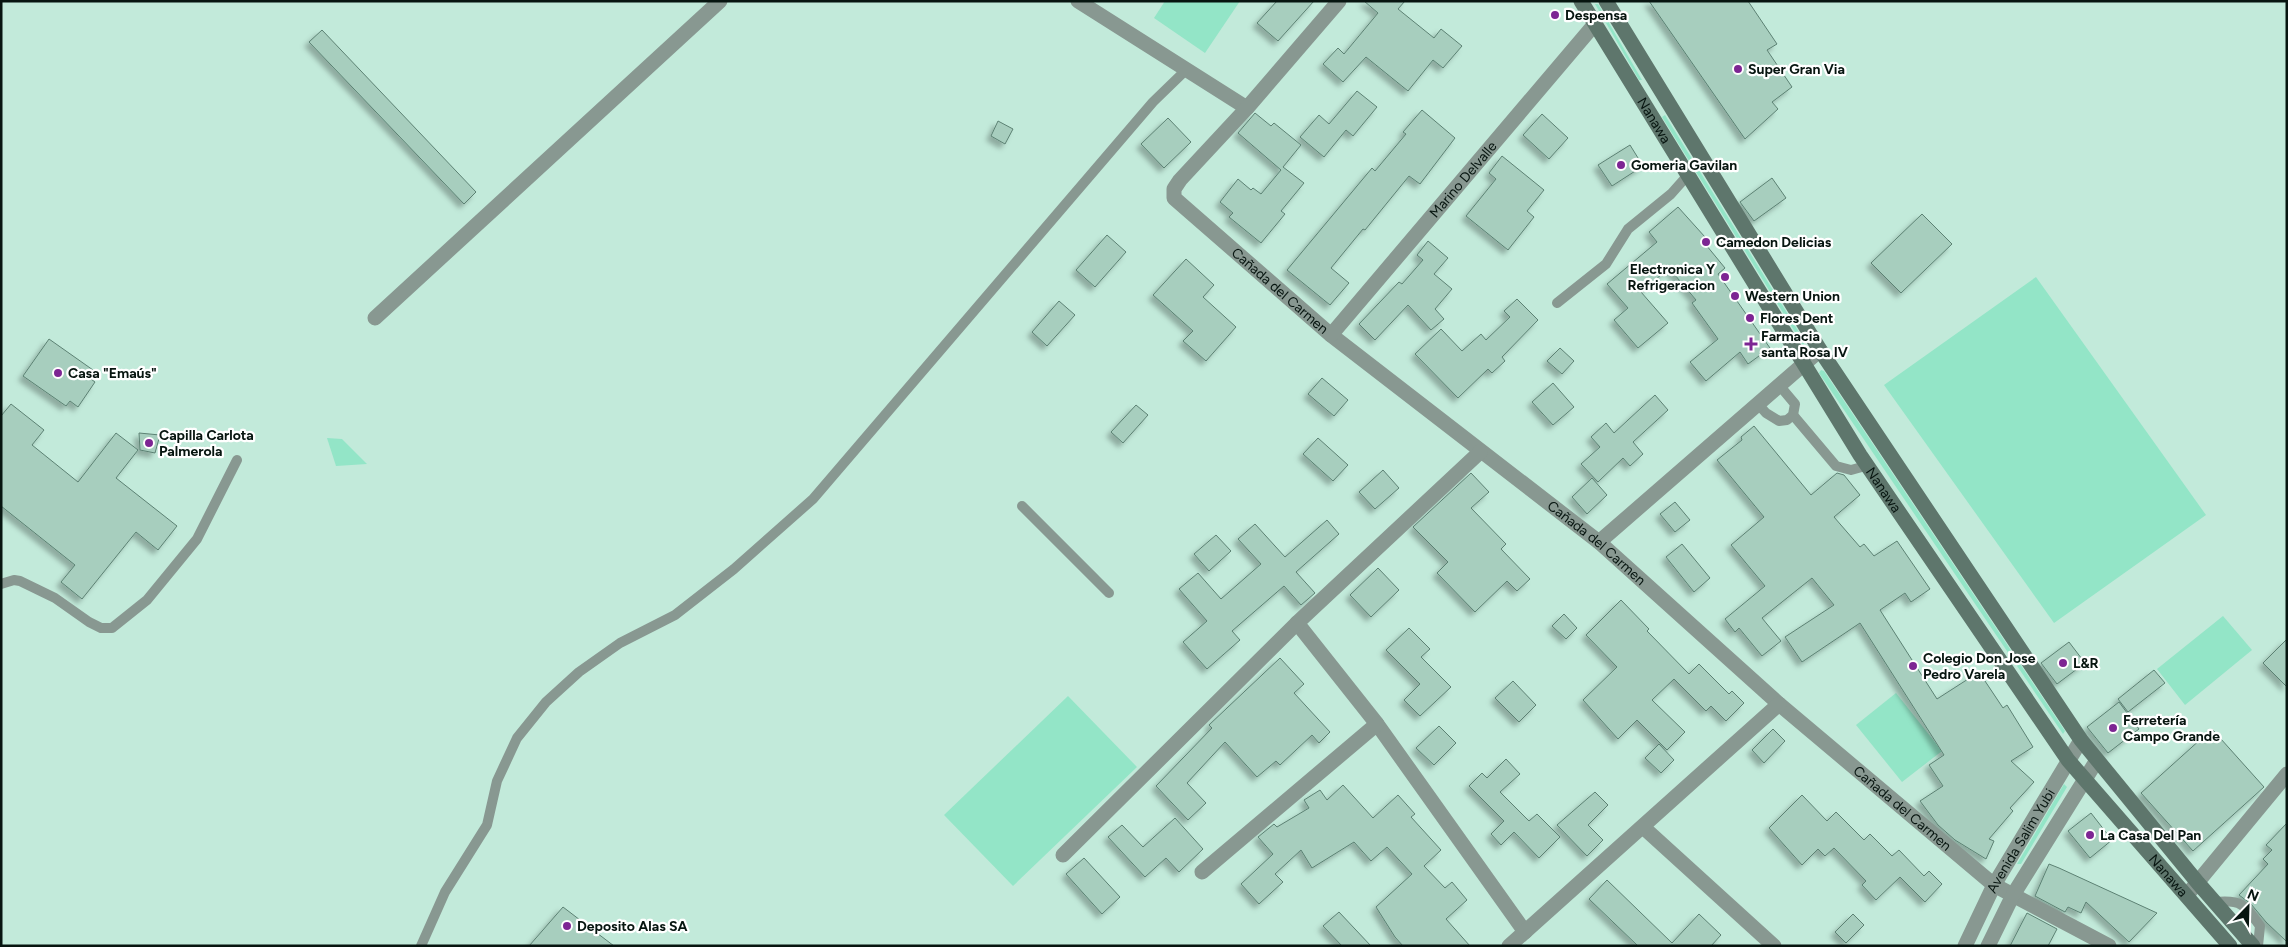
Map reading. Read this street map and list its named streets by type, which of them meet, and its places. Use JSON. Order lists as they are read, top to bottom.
{
  "streets": {
    "main road": ["Nanawa"],
    "street": ["Marino Delvalle", "Cañada del Carmen", "Avenida Salim Yubi"]
  },
  "crossings": [
    ["Nanawa", "Marino Delvalle"],
    ["Nanawa", "Avenida Salim Yubi"],
    ["Marino Delvalle", "Cañada del Carmen"],
    ["Cañada del Carmen", "Avenida Salim Yubi"]
  ],
  "places": {
    "other": [
      "Despensa",
      "Super Gran Via",
      "Gomeria Gavilan",
      "Camedon Delicias",
      "Electronica Y Refrigeracion",
      "Western Union",
      "Flores Dent",
      "Casa \"Emaús\"",
      "Capilla Carlota Palmerola",
      "L&R",
      "Colegio Don Jose Pedro Varela",
      "Ferretería Campo Grande",
      "La Casa Del Pan",
      "Deposito Alas SA"
    ],
    "health": ["Farmacia santa Rosa IV"]
  },
  "north": "top right"
}
